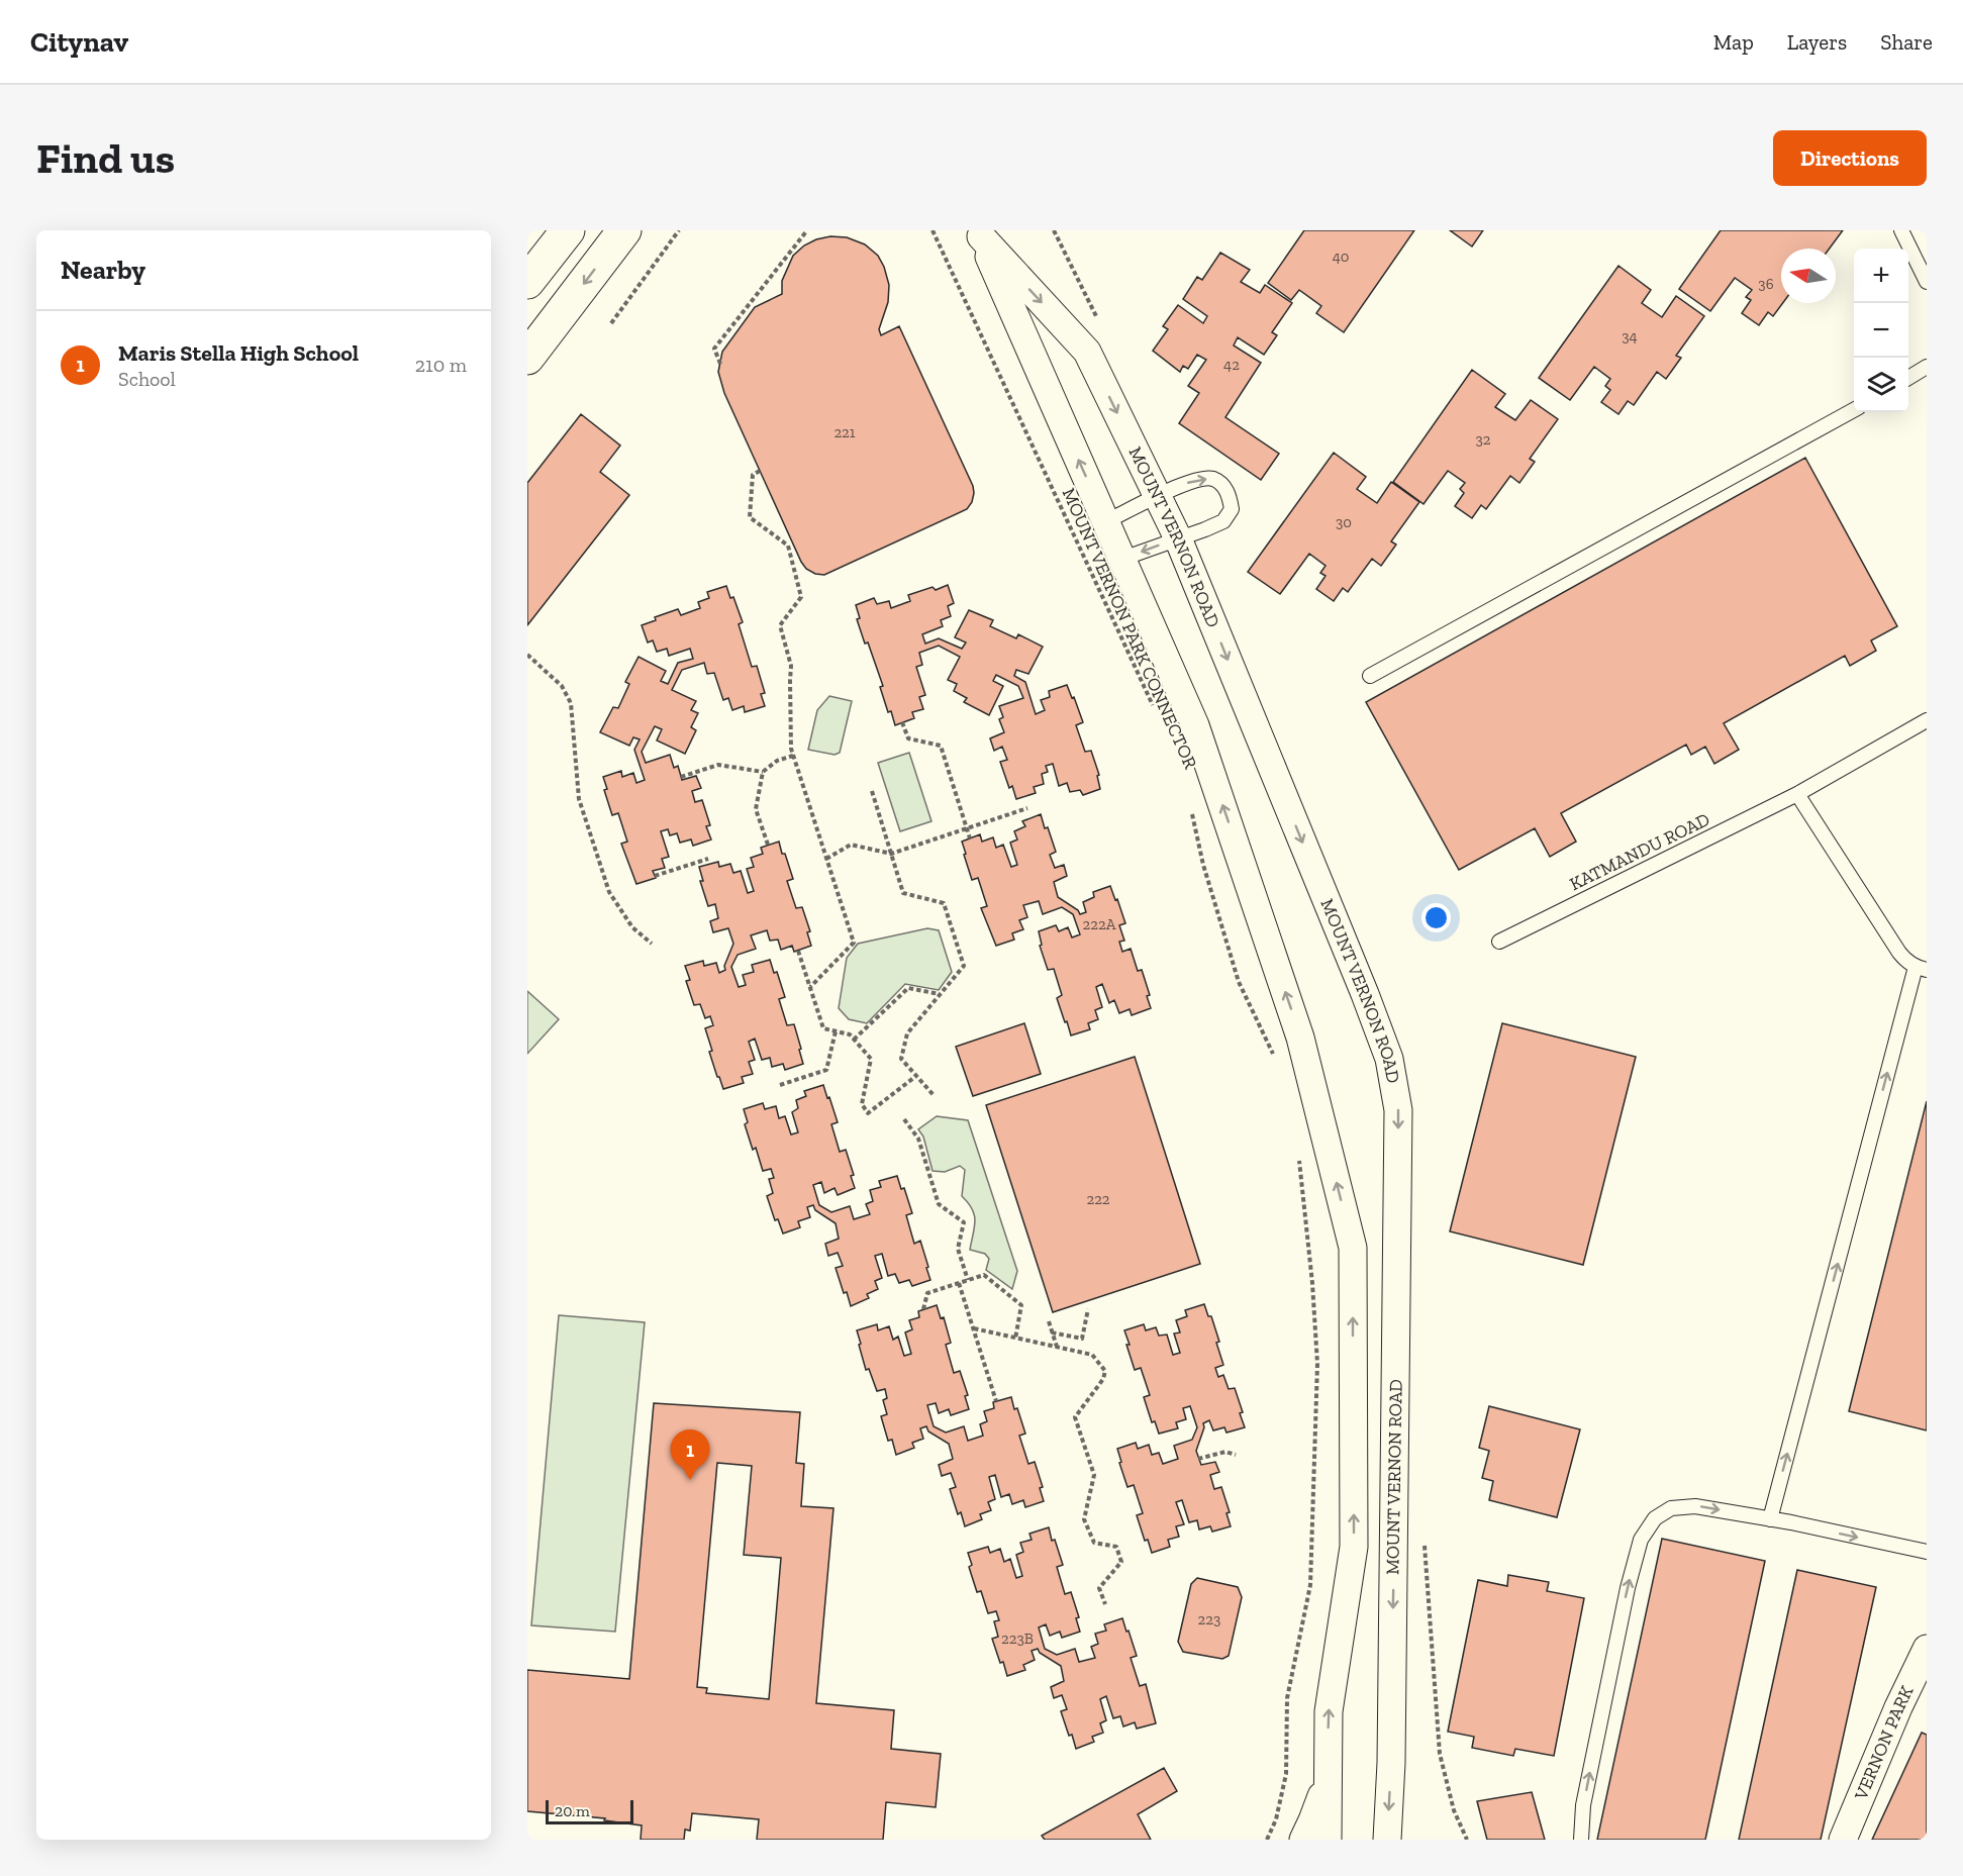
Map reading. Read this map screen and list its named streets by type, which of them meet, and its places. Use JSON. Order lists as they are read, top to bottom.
{
  "streets": {
    "street": ["MOUNT VERNON ROAD", "VERNON PARK"],
    "lane": ["KATMANDU ROAD"],
    "path": ["MOUNT VERNON PARK CONNECTOR"]
  },
  "house_numbers": [
    "40",
    "36",
    "34",
    "42",
    "221",
    "32",
    "30",
    "222A",
    "222",
    "223",
    "223B"
  ],
  "scale_bar": "20 m",
  "north": "left",
  "page": {
    "header": "Citynav",
    "nav": ["Map", "Layers", "Share"],
    "buttons": "Directions",
    "title": "Find us",
    "heading": "Nearby",
    "map_buttons": ["+", "−"],
    "list": [
      {
        "mark": "1",
        "name": "Maris Stella High School",
        "note": "School",
        "value": "210 m"
      }
    ],
    "pins": "1",
    "scale": "20 m"
  }
}
